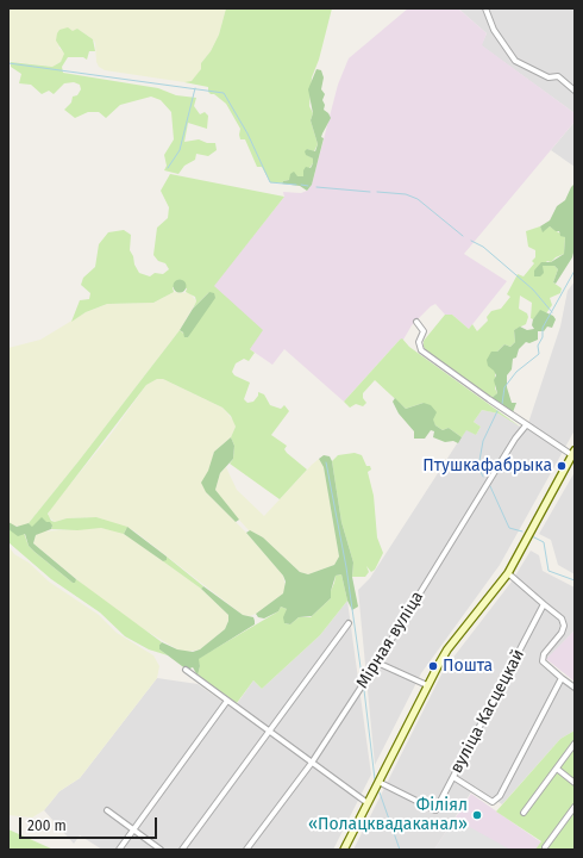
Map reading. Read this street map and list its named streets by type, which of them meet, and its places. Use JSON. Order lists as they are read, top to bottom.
{
  "streets": {
    "street": ["Мірная вуліца", "вуліца Касцецкай"]
  },
  "places": ["Птушкафабрыка", "Пошта", "Філіял «Полацквадаканал»"],
  "scale_bar": "200 m"
}
